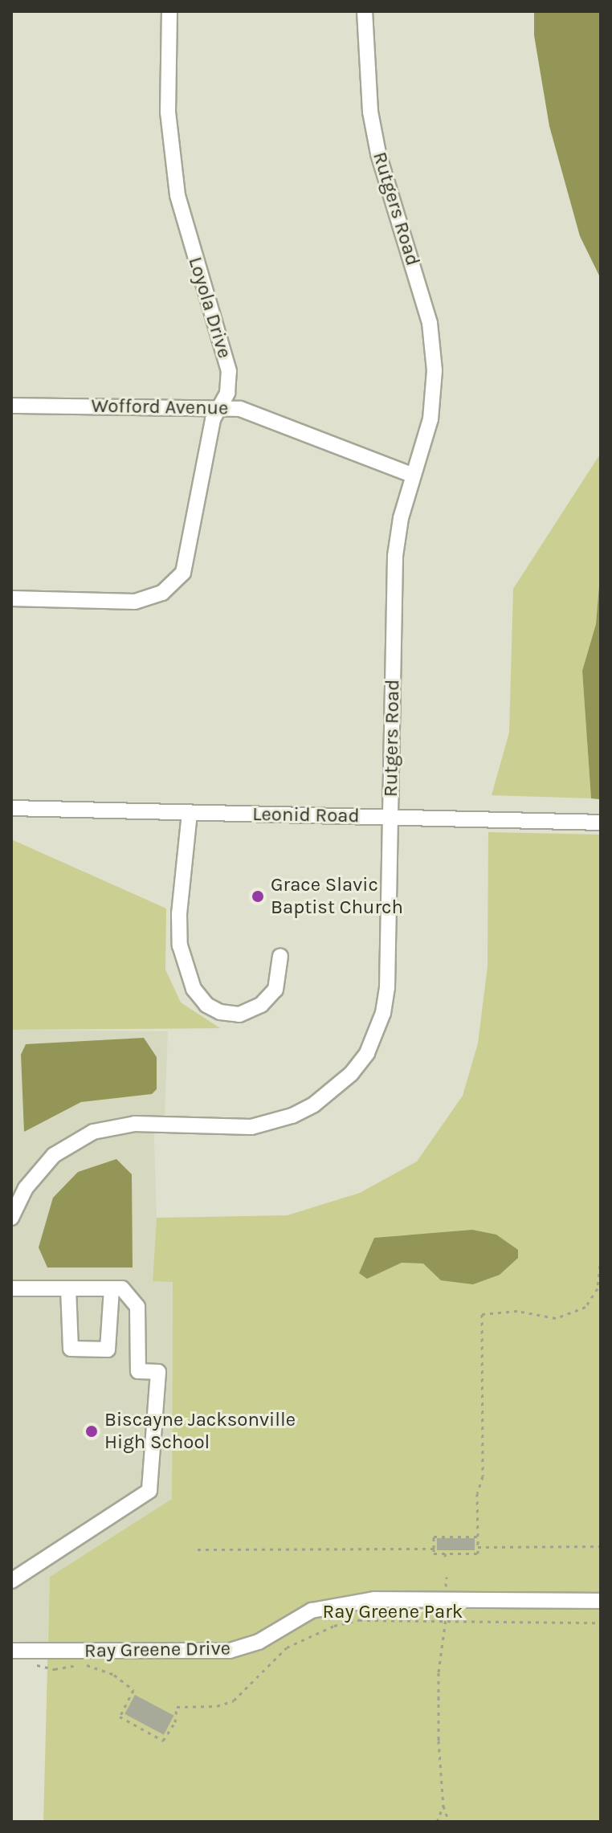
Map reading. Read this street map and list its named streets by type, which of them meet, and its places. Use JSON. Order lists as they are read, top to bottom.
{
  "streets": {
    "street": [
      "Rutgers Road",
      "Loyola Drive",
      "Wofford Avenue",
      "Leonid Road",
      "Ray Greene Drive"
    ]
  },
  "crossings": [
    ["Rutgers Road", "Wofford Avenue"],
    ["Rutgers Road", "Leonid Road"],
    ["Loyola Drive", "Wofford Avenue"]
  ],
  "parks": ["Ray Greene Park"],
  "places": ["Grace Slavic Baptist Church", "Biscayne Jacksonville High School"]
}
